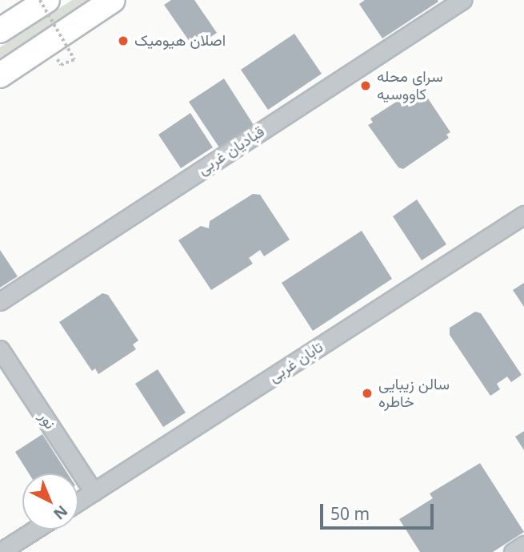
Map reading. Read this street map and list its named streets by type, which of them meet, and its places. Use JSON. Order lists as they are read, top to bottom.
{
  "streets": {
    "street": ["قبادیان غربی", "تابان غربی", "نور"]
  },
  "crossings": [
    ["تابان غربی", "نور"]
  ],
  "places": ["اصلان هیومیک", "سرای محله کاووسیه", "سالن زیبایی خاطره"],
  "scale_bar": "50 m",
  "north": "bottom right"
}
